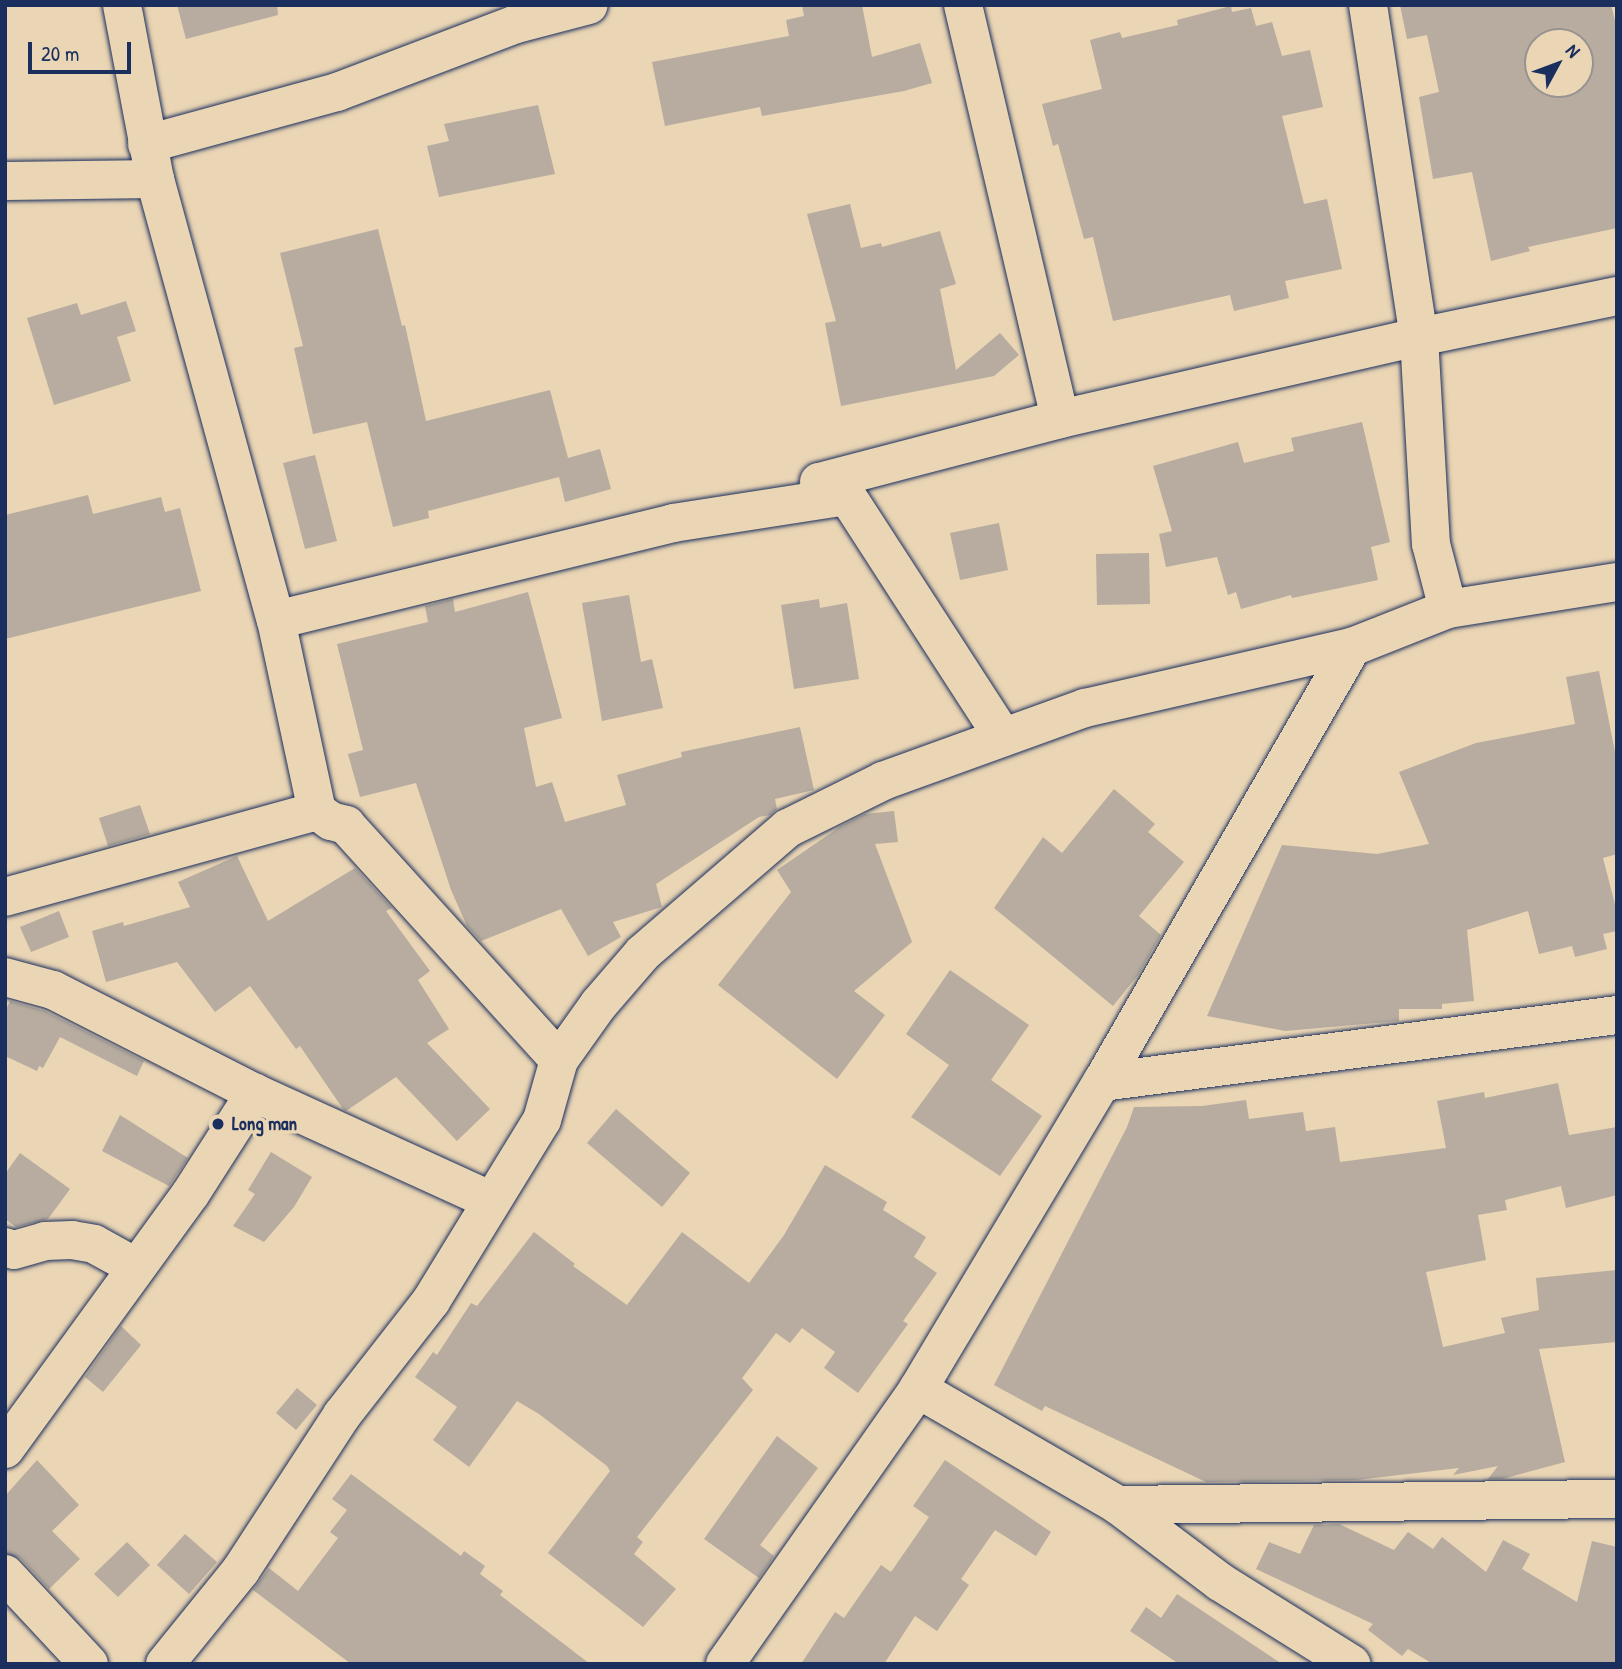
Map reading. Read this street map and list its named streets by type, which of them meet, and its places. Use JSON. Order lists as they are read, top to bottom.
{
  "places": ["Long man"],
  "scale_bar": "20 m",
  "north": "top right"
}
